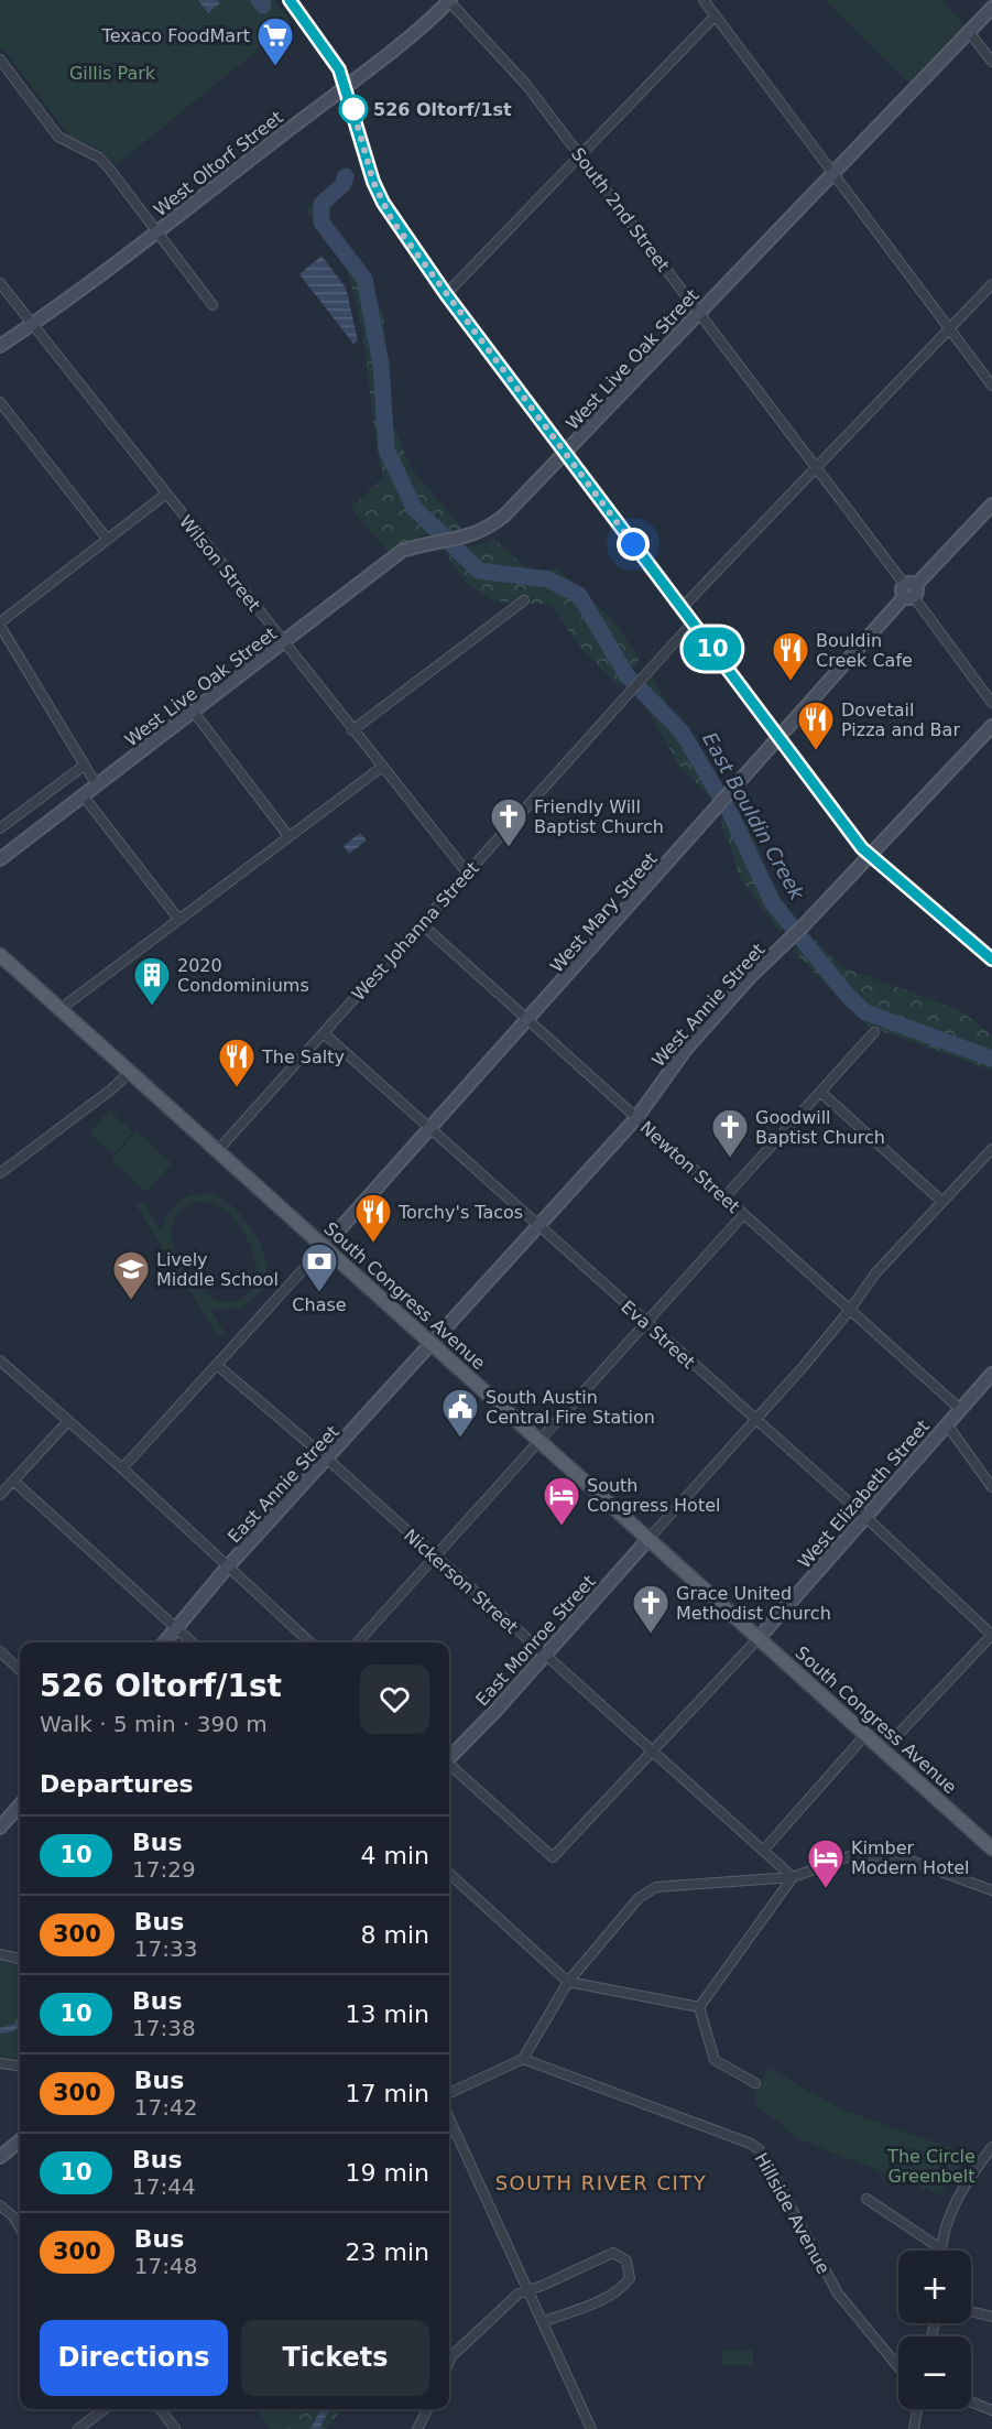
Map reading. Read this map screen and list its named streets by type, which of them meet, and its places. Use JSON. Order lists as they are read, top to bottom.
{
  "streets": {
    "main road": ["South Congress Avenue"],
    "street": [
      "West Oltorf Street",
      "South 2nd Street",
      "West Live Oak Street",
      "Wilson Street",
      "West Mary Street",
      "West Johanna Street",
      "West Annie Street",
      "Newton Street",
      "Eva Street",
      "East Annie Street",
      "West Elizabeth Street",
      "Nickerson Street",
      "East Monroe Street",
      "Hillside Avenue"
    ]
  },
  "crossings": [
    ["West Oltorf Street", "South 2nd Street"],
    ["West Oltorf Street", "Wilson Street"],
    ["South 2nd Street", "West Live Oak Street"],
    ["South 2nd Street", "West Mary Street"],
    ["West Live Oak Street", "Wilson Street"],
    ["Wilson Street", "West Johanna Street"],
    ["West Mary Street", "Newton Street"],
    ["West Mary Street", "South Congress Avenue"],
    ["West Mary Street", "Eva Street"],
    ["West Johanna Street", "Newton Street"],
    ["West Johanna Street", "South Congress Avenue"],
    ["West Johanna Street", "Eva Street"],
    ["West Annie Street", "Newton Street"],
    ["West Annie Street", "South Congress Avenue"],
    ["West Annie Street", "Eva Street"],
    ["West Annie Street", "East Annie Street"],
    ["Newton Street", "West Elizabeth Street"],
    ["South Congress Avenue", "East Annie Street"],
    ["South Congress Avenue", "West Elizabeth Street"],
    ["South Congress Avenue", "East Monroe Street"],
    ["Eva Street", "West Elizabeth Street"],
    ["East Annie Street", "Nickerson Street"],
    ["Nickerson Street", "East Monroe Street"]
  ],
  "districts": ["SOUTH RIVER CITY"],
  "water": ["East Bouldin Creek"],
  "parks": ["Gillis Park", "The Circle Greenbelt"],
  "places": {
    "supermarket": ["Texaco FoodMart"],
    "other": ["526 Oltorf/1st"],
    "restaurant": [
      "Bouldin Creek Cafe",
      "Dovetail Pizza and Bar",
      "The Salty",
      "Torchy's Tacos"
    ],
    "church": ["Friendly Will Baptist Church", "Goodwill Baptist Church", "Grace United Methodist Church"],
    "building": ["2020 Condominiums"],
    "bank": ["Chase"],
    "school or university": ["Lively Middle School"],
    "public building": ["South Austin Central Fire Station"],
    "hotel": ["South Congress Hotel", "Kimber Modern Hotel"]
  },
  "lines": ["bus line 10"],
  "page": {
    "on_map": "10",
    "heading": [
      ["526 Oltorf/1st", "Walk · 5 min · 390 m"],
      "Departures"
    ],
    "list": [
      {
        "mark": "10",
        "name": "Bus",
        "note": "17:29",
        "value": "4 min"
      },
      {
        "mark": "300",
        "name": "Bus",
        "note": "17:33",
        "value": "8 min"
      },
      {
        "mark": "10",
        "name": "Bus",
        "note": "17:38",
        "value": "13 min"
      },
      {
        "mark": "300",
        "name": "Bus",
        "note": "17:42",
        "value": "17 min"
      },
      {
        "mark": "10",
        "name": "Bus",
        "note": "17:44",
        "value": "19 min"
      },
      {
        "mark": "300",
        "name": "Bus",
        "note": "17:48",
        "value": "23 min"
      }
    ],
    "map_buttons": ["+", "−"],
    "buttons": ["Directions", "Tickets"]
  }
}
